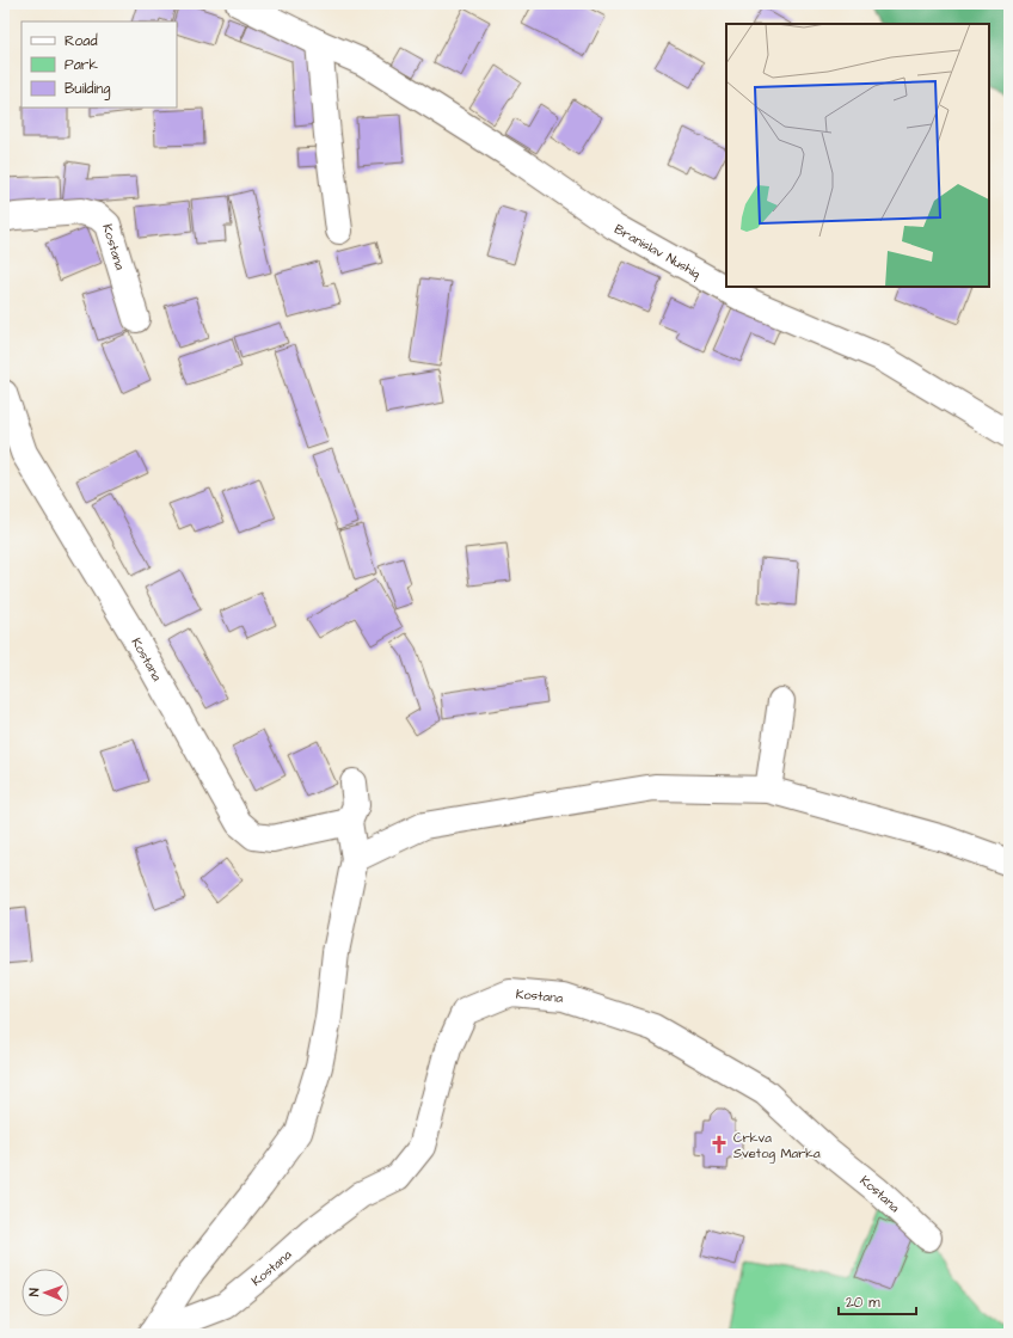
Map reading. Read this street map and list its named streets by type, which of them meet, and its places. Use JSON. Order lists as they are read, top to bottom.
{
  "streets": {
    "street": ["Kostana", "Branislav Nushiq"]
  },
  "places": {
    "church": ["Crkva Svetog Marka"]
  },
  "legend": ["Road", "Park", "Building"],
  "scale_bar": "20 m",
  "north": "left"
}
